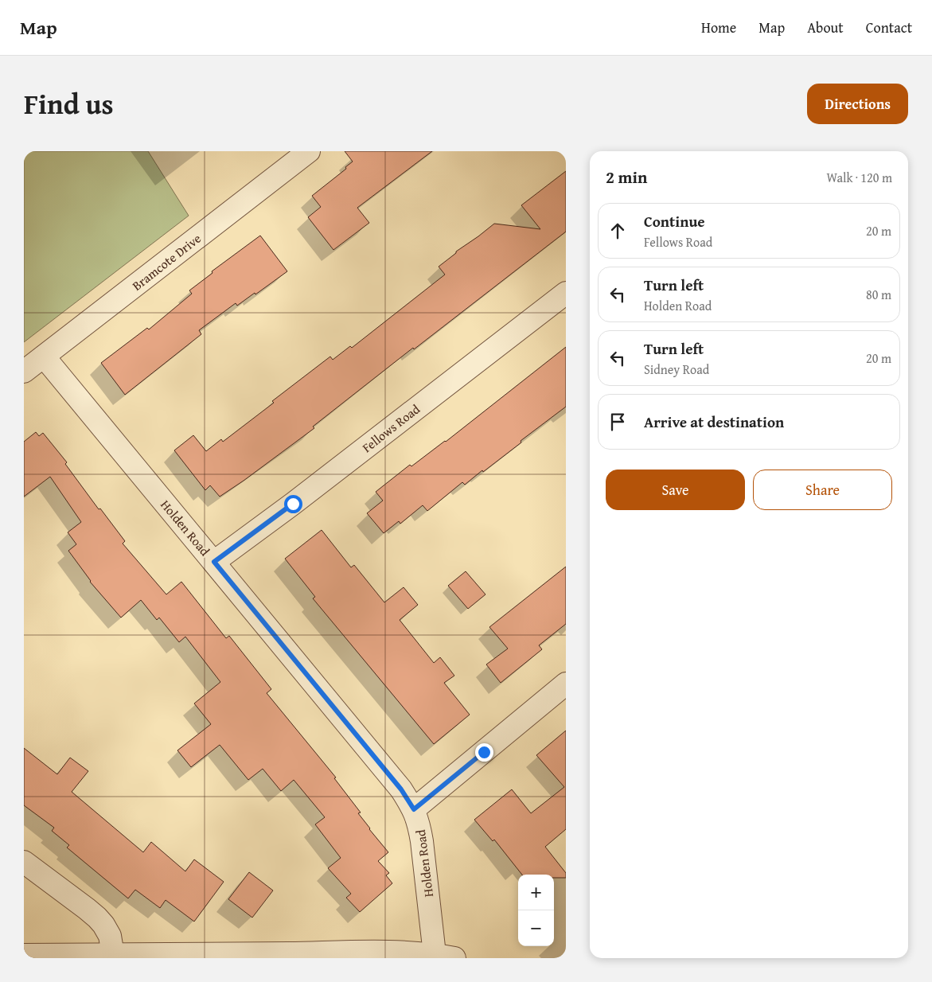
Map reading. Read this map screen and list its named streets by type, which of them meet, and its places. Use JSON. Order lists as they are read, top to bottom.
{
  "streets": {
    "street": ["Bramcote Drive", "Fellows Road", "Holden Road"]
  },
  "crossings": [
    ["Bramcote Drive", "Holden Road"],
    ["Fellows Road", "Holden Road"]
  ],
  "page": {
    "header": "Map",
    "nav": [
      "Home",
      "Map",
      "About",
      "Contact"
    ],
    "title": "Find us",
    "buttons": [
      "Directions",
      ["Save", "Share"]
    ],
    "heading": ["2 min", "Walk · 120 m"],
    "list": [
      ["Continue", "Fellows Road", "20 m"],
      ["Turn left", "Holden Road", "80 m"],
      ["Turn left", "Sidney Road", "20 m"],
      "Arrive at destination"
    ],
    "map_buttons": ["+", "−"]
  }
}
